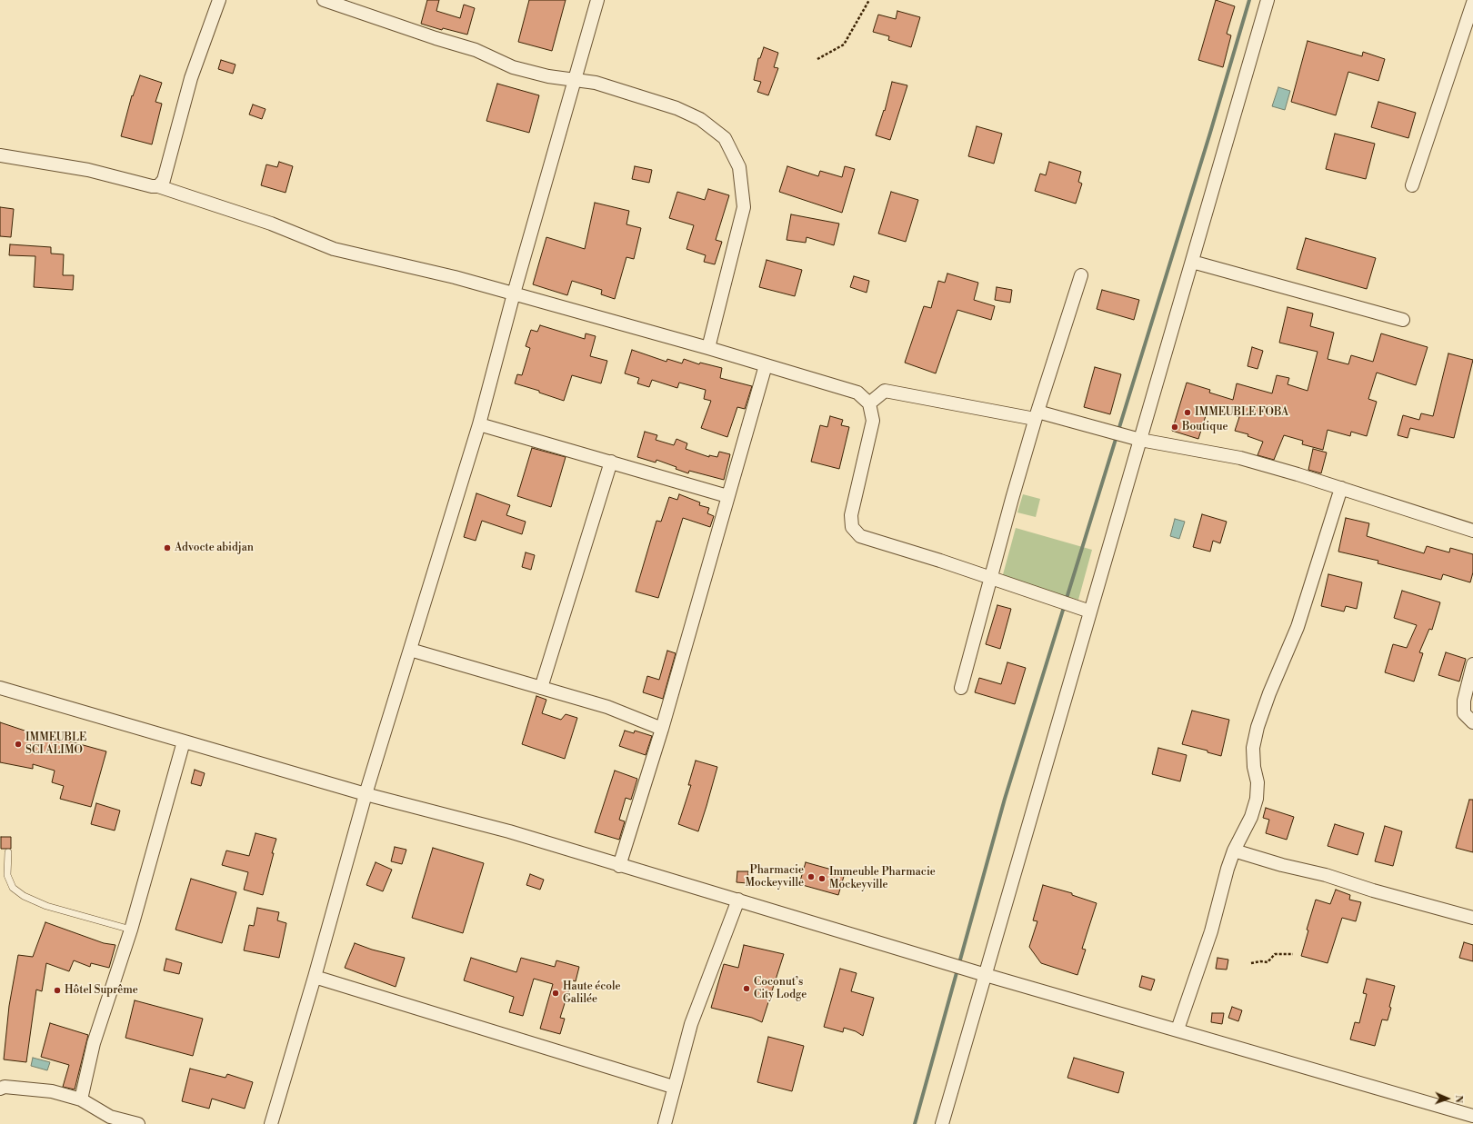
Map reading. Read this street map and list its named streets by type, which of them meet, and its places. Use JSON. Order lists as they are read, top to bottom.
{
  "places": [
    "IMMEUBLE FOBA",
    "Boutique",
    "Advocte abidjan",
    "IMMEUBLE SCI ALIMO",
    "Pharmacie Mockeyville",
    "Immeuble Pharmacie Mockeyville",
    "Coconut’s City Lodge",
    "Hôtel Suprême",
    "Haute école Galilée"
  ],
  "north": "right"
}
